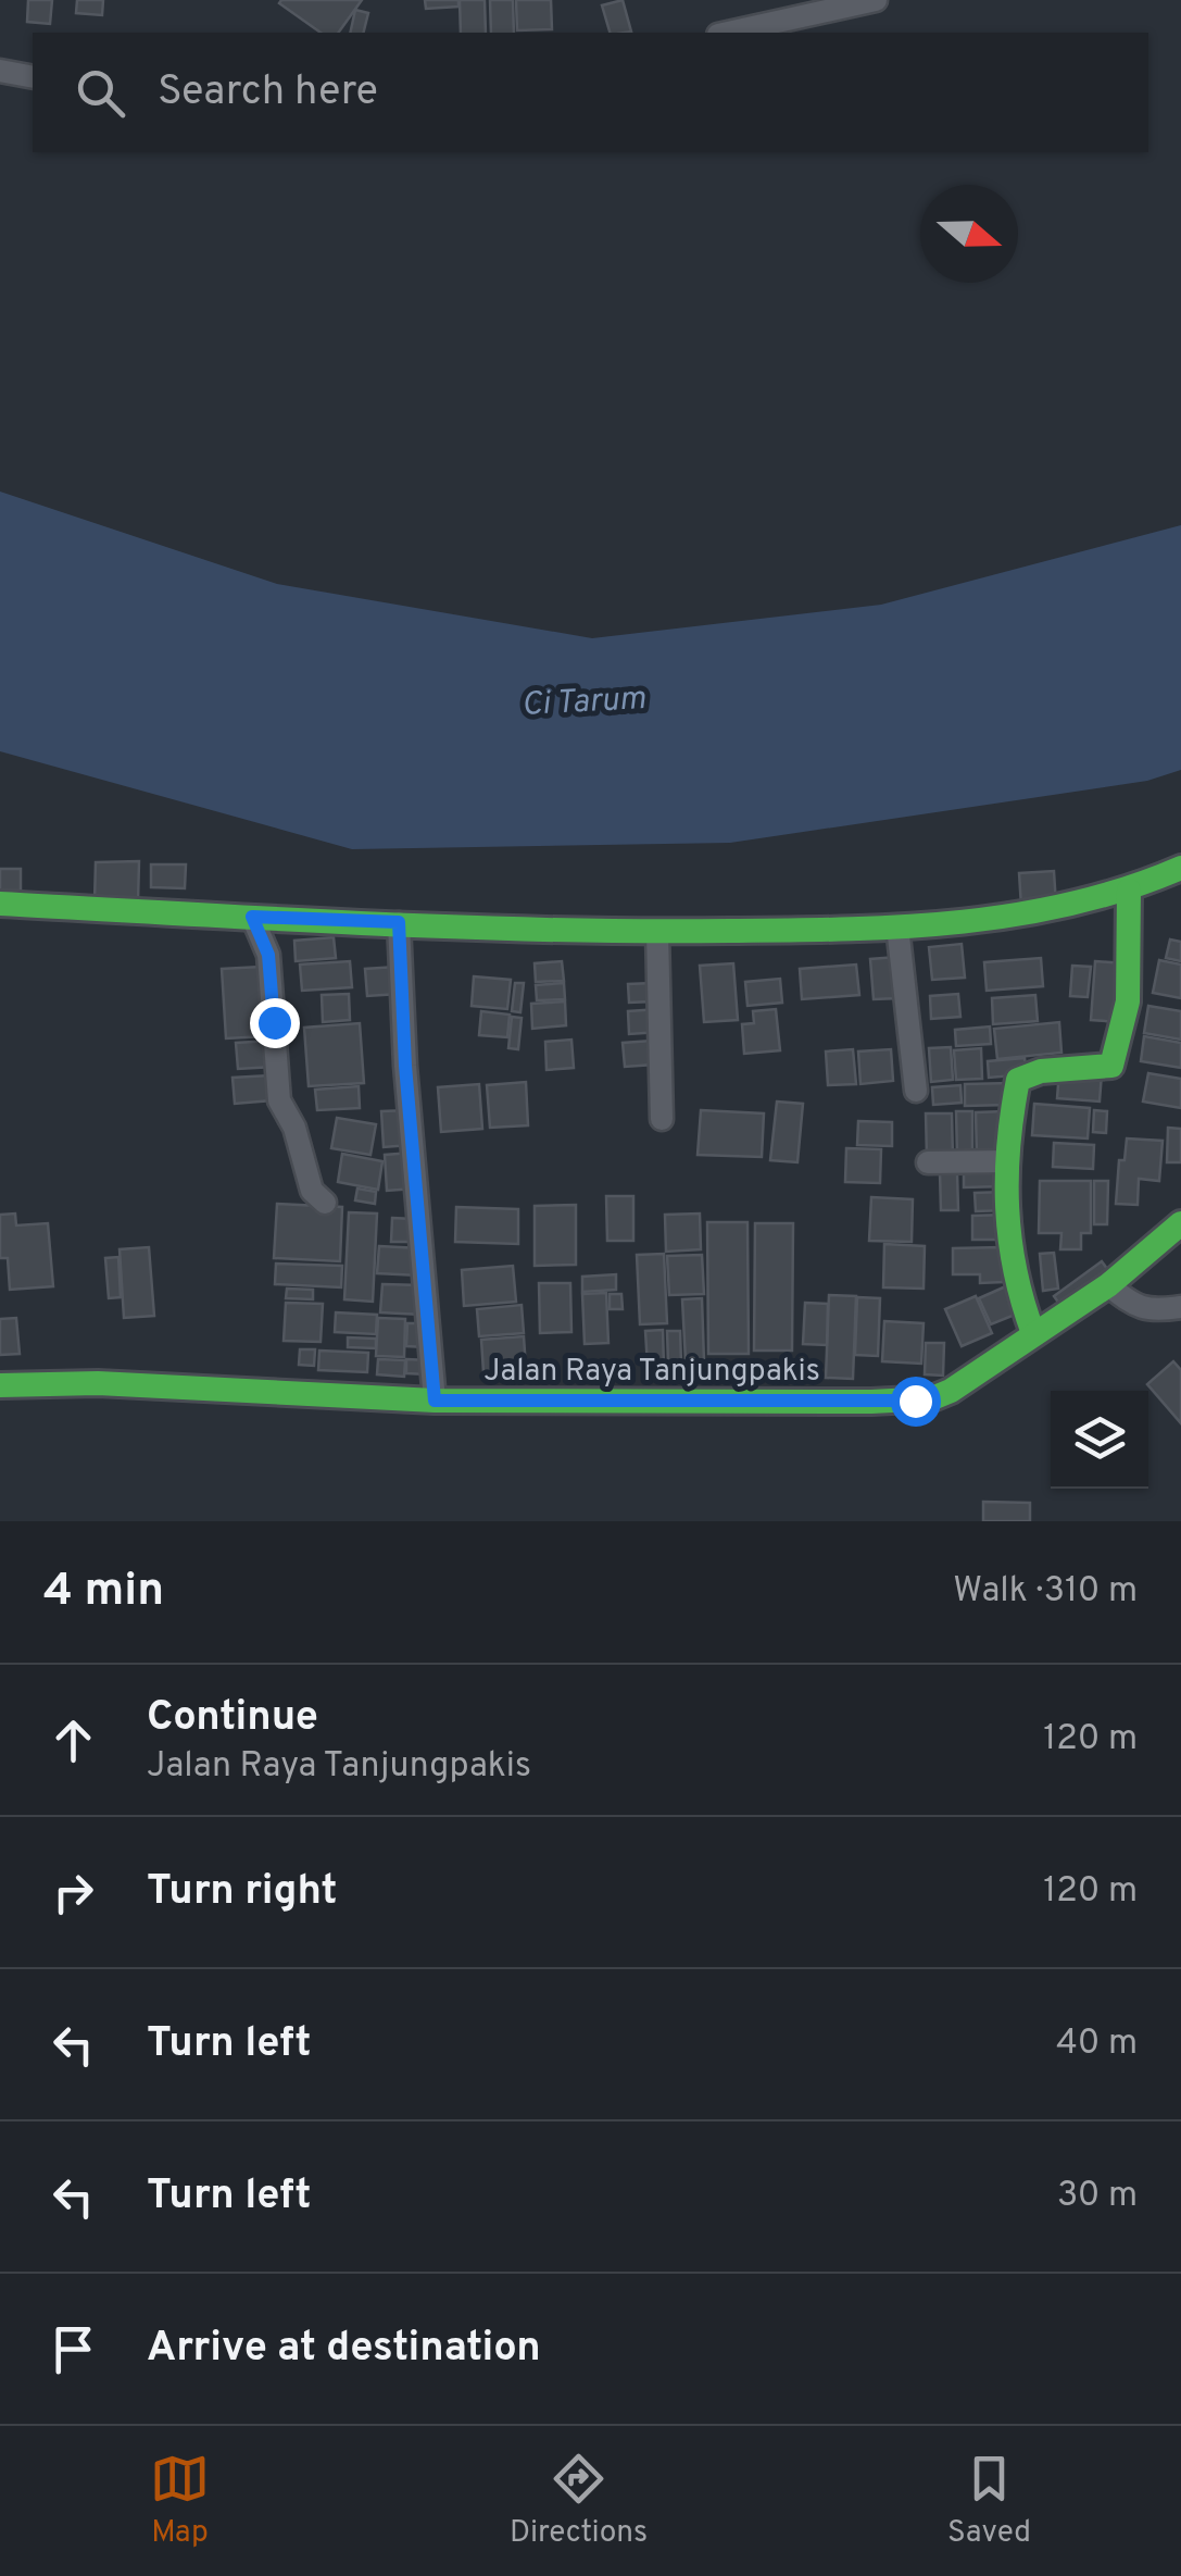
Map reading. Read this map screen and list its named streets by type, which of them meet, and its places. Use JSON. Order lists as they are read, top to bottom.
{
  "streets": {
    "street": ["Jalan Raya Tanjungpakis"]
  },
  "water": ["Ci Tarum"],
  "north": "right",
  "page": {
    "search": "Search here",
    "heading": ["4 min", "Walk · 310 m"],
    "list": [
      ["Continue", "Jalan Raya Tanjungpakis", "120 m"],
      ["Turn right", "120 m"],
      ["Turn left", "40 m"],
      ["Turn left", "30 m"],
      "Arrive at destination"
    ],
    "nav": ["Map", "Directions", "Saved"]
  }
}
